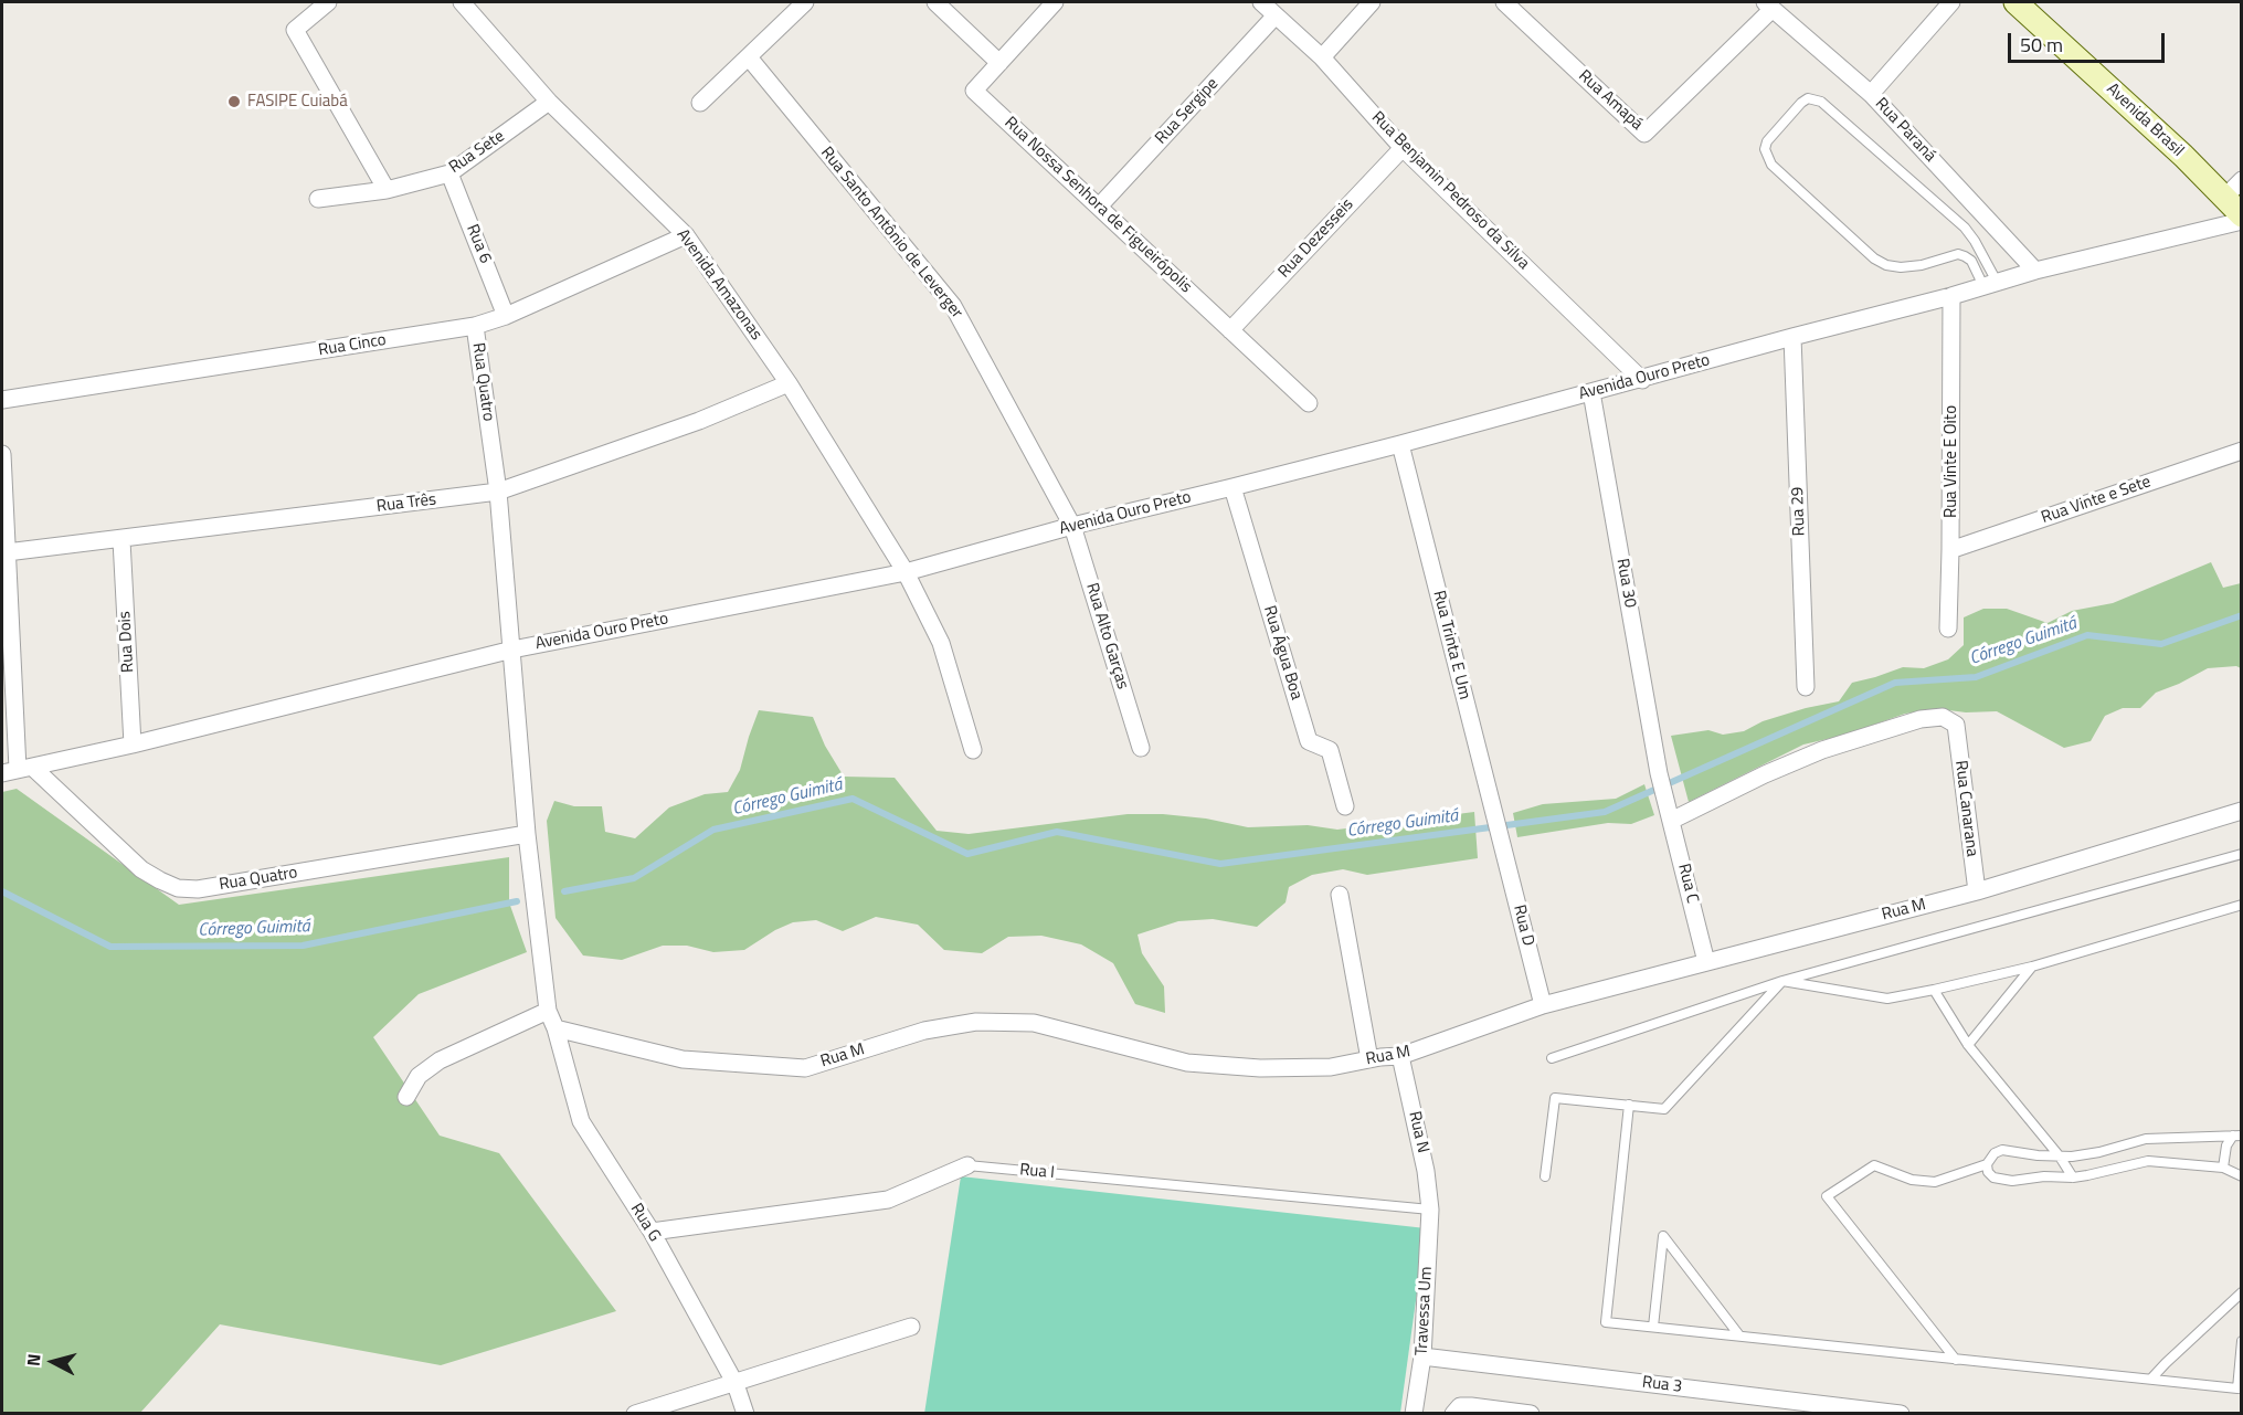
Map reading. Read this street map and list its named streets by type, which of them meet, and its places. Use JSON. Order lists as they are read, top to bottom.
{
  "streets": {
    "main road": ["Avenida Brasil"],
    "street": [
      "Rua Amapá",
      "Rua Sergipe",
      "Rua Paraná",
      "Rua Sete",
      "Rua Benjamin Pedroso da Silva",
      "Rua Nossa Senhora de Figueirópolis",
      "Rua Santo Antônio de Leverger",
      "Rua Dezesseis",
      "Rua 6",
      "Avenida Amazonas",
      "Rua Cinco",
      "Avenida Ouro Preto",
      "Rua Quatro",
      "Rua Vinte E Oito",
      "Rua Vinte e Sete",
      "Rua Três",
      "Rua 29",
      "Rua 30",
      "Rua Alto Garças",
      "Rua Dois",
      "Rua Trinta E Um",
      "Rua Água Boa",
      "Rua Canarana",
      "Rua C",
      "Rua M",
      "Rua D",
      "Rua N",
      "Rua I",
      "Rua G",
      "Travessa Um",
      "Rua 3"
    ]
  },
  "crossings": [
    ["Rua Amapá", "Rua Paraná"],
    ["Rua Sergipe", "Rua Benjamin Pedroso da Silva"],
    ["Rua Sergipe", "Rua Nossa Senhora de Figueirópolis"],
    ["Rua Paraná", "Avenida Ouro Preto"],
    ["Rua Sete", "Rua 6"],
    ["Rua Sete", "Avenida Amazonas"],
    ["Rua Benjamin Pedroso da Silva", "Rua Dezesseis"],
    ["Rua Benjamin Pedroso da Silva", "Avenida Ouro Preto"],
    ["Rua Nossa Senhora de Figueirópolis", "Rua Dezesseis"],
    ["Rua Santo Antônio de Leverger", "Avenida Ouro Preto"],
    ["Rua Santo Antônio de Leverger", "Rua Alto Garças"],
    ["Rua 6", "Rua Cinco"],
    ["Avenida Amazonas", "Rua Cinco"],
    ["Avenida Amazonas", "Avenida Ouro Preto"],
    ["Avenida Amazonas", "Rua Três"],
    ["Rua Cinco", "Rua Quatro"],
    ["Avenida Ouro Preto", "Rua Quatro"],
    ["Avenida Ouro Preto", "Rua Vinte E Oito"],
    ["Avenida Ouro Preto", "Rua 29"],
    ["Avenida Ouro Preto", "Rua 30"],
    ["Avenida Ouro Preto", "Rua Alto Garças"],
    ["Avenida Ouro Preto", "Rua Dois"],
    ["Avenida Ouro Preto", "Rua Trinta E Um"],
    ["Avenida Ouro Preto", "Rua Água Boa"],
    ["Rua Quatro", "Rua Três"],
    ["Rua Quatro", "Rua M"],
    ["Rua Quatro", "Rua G"],
    ["Rua Vinte E Oito", "Rua Vinte e Sete"],
    ["Rua Três", "Rua Dois"],
    ["Rua 30", "Rua Canarana"],
    ["Rua 30", "Rua C"],
    ["Rua Trinta E Um", "Rua D"],
    ["Rua Canarana", "Rua C"],
    ["Rua Canarana", "Rua M"],
    ["Rua C", "Rua M"],
    ["Rua M", "Rua D"],
    ["Rua M", "Rua N"],
    ["Rua M", "Rua G"],
    ["Rua N", "Rua I"],
    ["Rua N", "Travessa Um"],
    ["Rua I", "Rua G"],
    ["Rua I", "Travessa Um"],
    ["Travessa Um", "Rua 3"]
  ],
  "water": ["Córrego Guimitá"],
  "places": ["FASIPE Cuiabá"],
  "scale_bar": "50 m",
  "north": "left"
}
